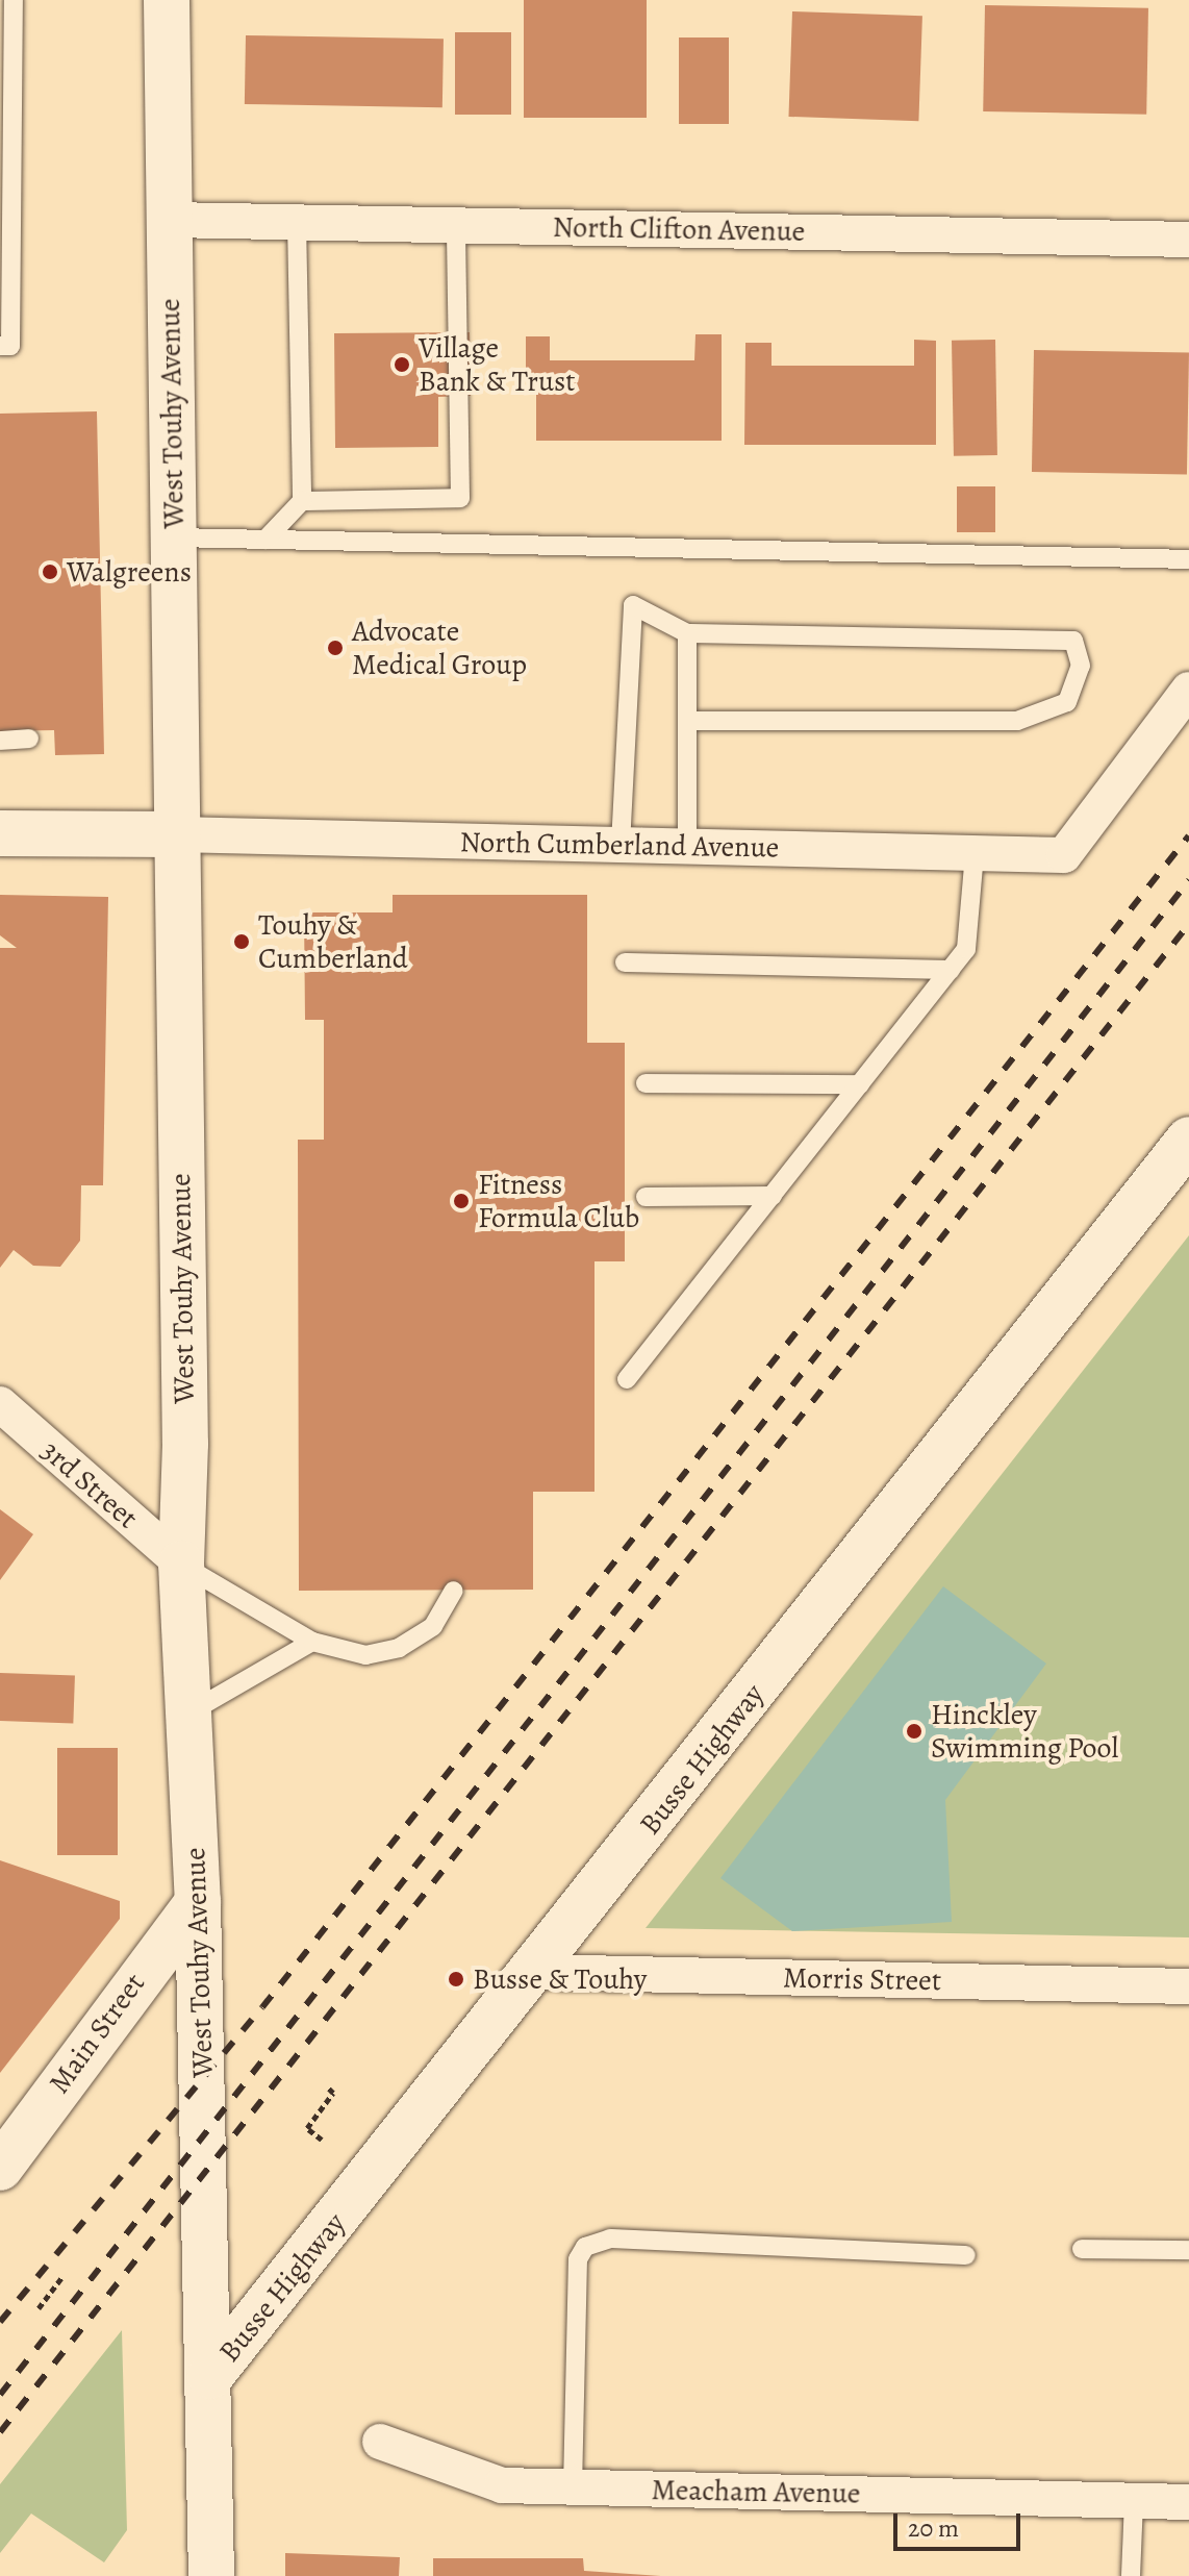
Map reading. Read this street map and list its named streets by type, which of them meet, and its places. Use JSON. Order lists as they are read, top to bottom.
{
  "streets": {
    "main road": ["West Touhy Avenue", "Busse Highway", "Main Street"],
    "street": [
      "North Clifton Avenue",
      "North Cumberland Avenue",
      "3rd Street",
      "Morris Street",
      "Meacham Avenue"
    ]
  },
  "crossings": [
    ["North Clifton Avenue", "West Touhy Avenue"],
    ["West Touhy Avenue", "North Cumberland Avenue"],
    ["West Touhy Avenue", "3rd Street"],
    ["West Touhy Avenue", "Busse Highway"],
    ["West Touhy Avenue", "Main Street"],
    ["Busse Highway", "Morris Street"]
  ],
  "places": [
    "Village Bank & Trust",
    "Walgreens",
    "Advocate Medical Group",
    "Touhy & Cumberland",
    "Fitness Formula Club",
    "Hinckley Swimming Pool",
    "Busse & Touhy"
  ],
  "scale_bar": "20 m"
}
